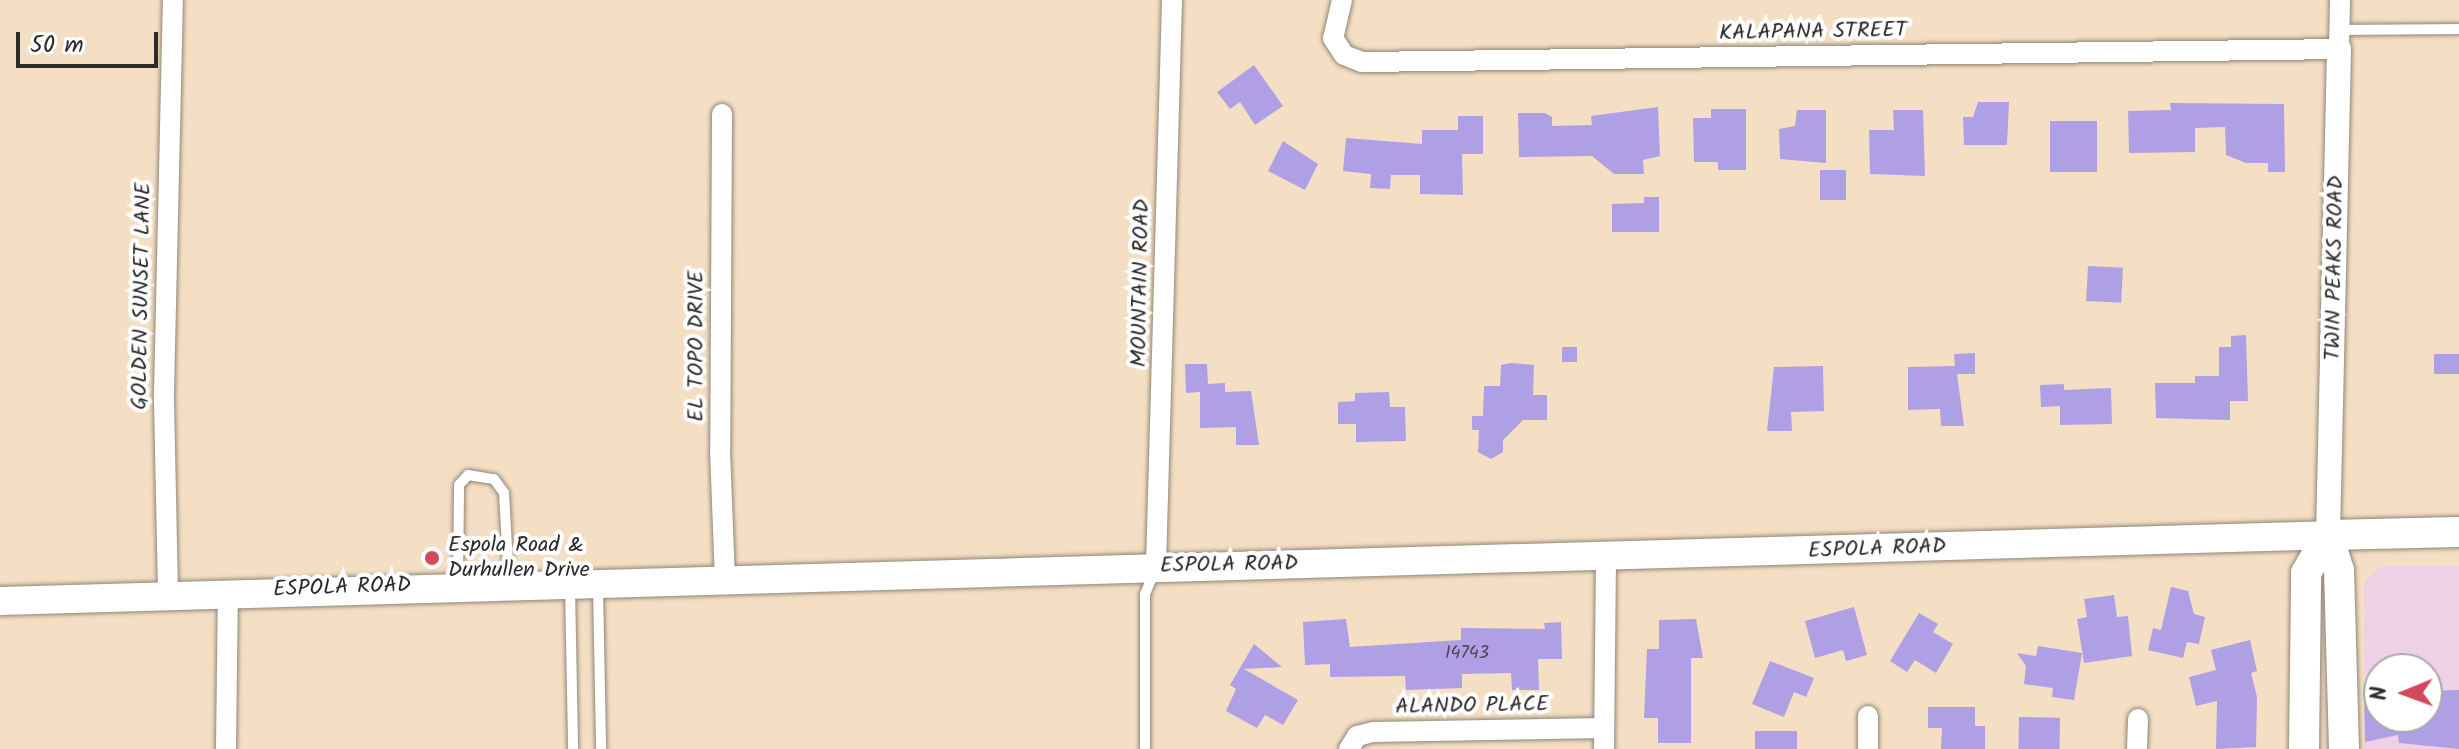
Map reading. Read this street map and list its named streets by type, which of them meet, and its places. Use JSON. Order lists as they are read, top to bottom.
{
  "streets": {
    "main road": ["TWIN PEAKS ROAD", "ESPOLA ROAD"],
    "street": [
      "KALAPANA STREET",
      "MOUNTAIN ROAD",
      "GOLDEN SUNSET LANE",
      "EL TOPO DRIVE",
      "ALANDO PLACE"
    ]
  },
  "crossings": [
    ["KALAPANA STREET", "TWIN PEAKS ROAD"],
    ["TWIN PEAKS ROAD", "ESPOLA ROAD"],
    ["MOUNTAIN ROAD", "ESPOLA ROAD"],
    ["GOLDEN SUNSET LANE", "ESPOLA ROAD"],
    ["EL TOPO DRIVE", "ESPOLA ROAD"]
  ],
  "places": ["Espola Road & Durhullen Drive"],
  "house_numbers": ["14743"],
  "scale_bar": "50 m",
  "north": "left"
}
